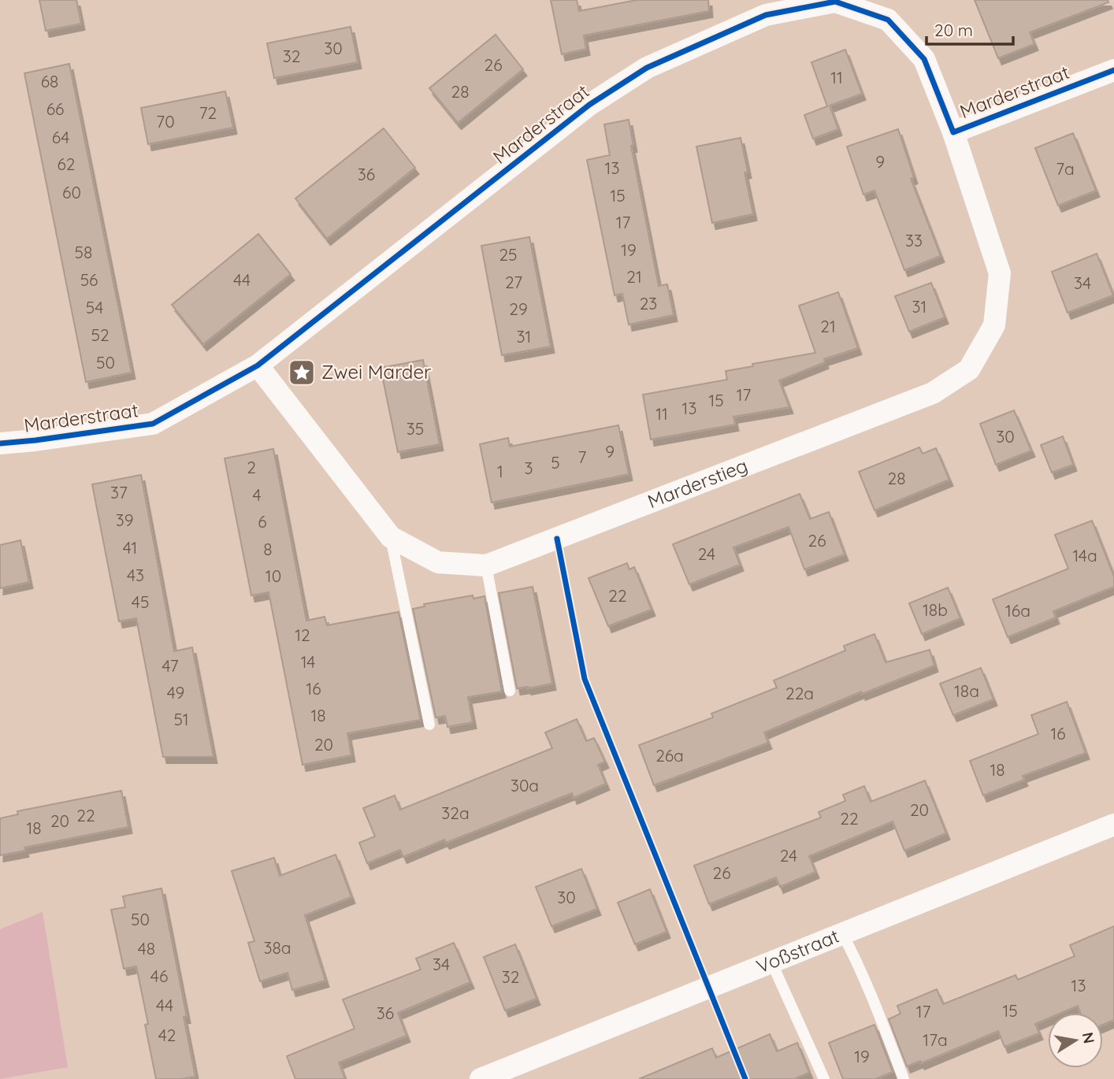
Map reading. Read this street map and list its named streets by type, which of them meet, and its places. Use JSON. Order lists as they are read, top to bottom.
{
  "streets": {
    "street": ["Marderstraat", "Marderstieg", "Voßstraat"]
  },
  "crossings": [
    ["Marderstraat", "Marderstieg"]
  ],
  "places": {
    "place": ["Zwei Marder"]
  },
  "house_numbers": [
    "30",
    "32",
    "26",
    "11",
    "68",
    "28",
    "66",
    "72",
    "70",
    "64",
    "9",
    "62",
    "13",
    "7a",
    "36",
    "60",
    "15",
    "17",
    "33",
    "19",
    "58",
    "25",
    "21",
    "56",
    "44",
    "27",
    "34",
    "23",
    "31",
    "54",
    "29",
    "21",
    "52",
    "31",
    "50",
    "17",
    "15",
    "13",
    "11",
    "35",
    "30",
    "9",
    "7",
    "5",
    "2",
    "3",
    "1",
    "28",
    "37",
    "4",
    "39",
    "6",
    "26",
    "41",
    "8",
    "24",
    "14a",
    "43",
    "10",
    "22",
    "45",
    "18b",
    "16a",
    "12",
    "14",
    "47",
    "16",
    "18a",
    "49",
    "22a",
    "18",
    "51",
    "16",
    "20",
    "26a",
    "18",
    "30a",
    "20",
    "32a",
    "22",
    "22",
    "20",
    "18",
    "24",
    "26",
    "30",
    "50",
    "38a",
    "48",
    "34",
    "46",
    "32",
    "13",
    "44",
    "15",
    "17",
    "36",
    "42",
    "17a",
    "19"
  ],
  "scale_bar": "20 m",
  "north": "right"
}
